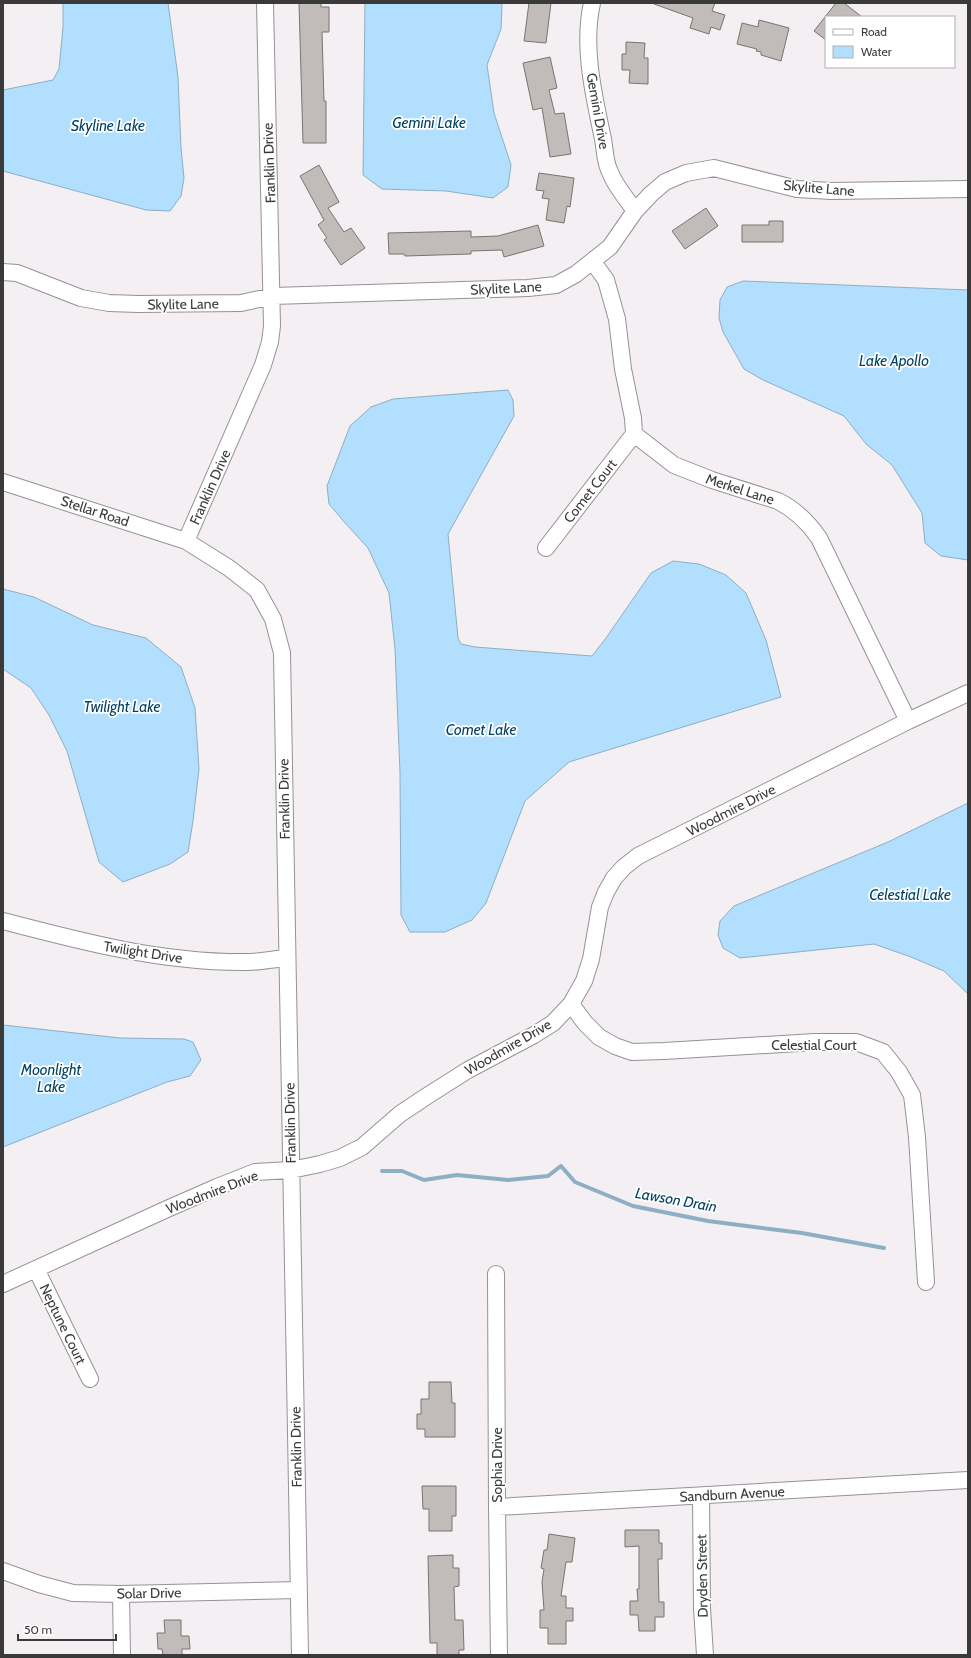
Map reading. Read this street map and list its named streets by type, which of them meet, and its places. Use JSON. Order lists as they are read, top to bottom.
{
  "streets": {
    "street": [
      "Gemini Drive",
      "Franklin Drive",
      "Skylite Lane",
      "Merkel Lane",
      "Comet Court",
      "Stellar Road",
      "Woodmire Drive",
      "Twilight Drive",
      "Celestial Court",
      "Neptune Court",
      "Sophia Drive",
      "Sandburn Avenue",
      "Dryden Street",
      "Solar Drive"
    ]
  },
  "crossings": [
    ["Gemini Drive", "Skylite Lane"],
    ["Franklin Drive", "Skylite Lane"],
    ["Franklin Drive", "Stellar Road"],
    ["Franklin Drive", "Woodmire Drive"],
    ["Franklin Drive", "Twilight Drive"],
    ["Franklin Drive", "Solar Drive"],
    ["Merkel Lane", "Comet Court"],
    ["Merkel Lane", "Woodmire Drive"],
    ["Woodmire Drive", "Celestial Court"],
    ["Woodmire Drive", "Neptune Court"],
    ["Sophia Drive", "Sandburn Avenue"],
    ["Sandburn Avenue", "Dryden Street"]
  ],
  "water": [
    "Gemini Lake",
    "Skyline Lake",
    "Lake Apollo",
    "Twilight Lake",
    "Comet Lake",
    "Celestial Lake",
    "Moonlight Lake",
    "Lawson Drain"
  ],
  "legend": ["Road", "Water"],
  "scale_bar": "50 m"
}
